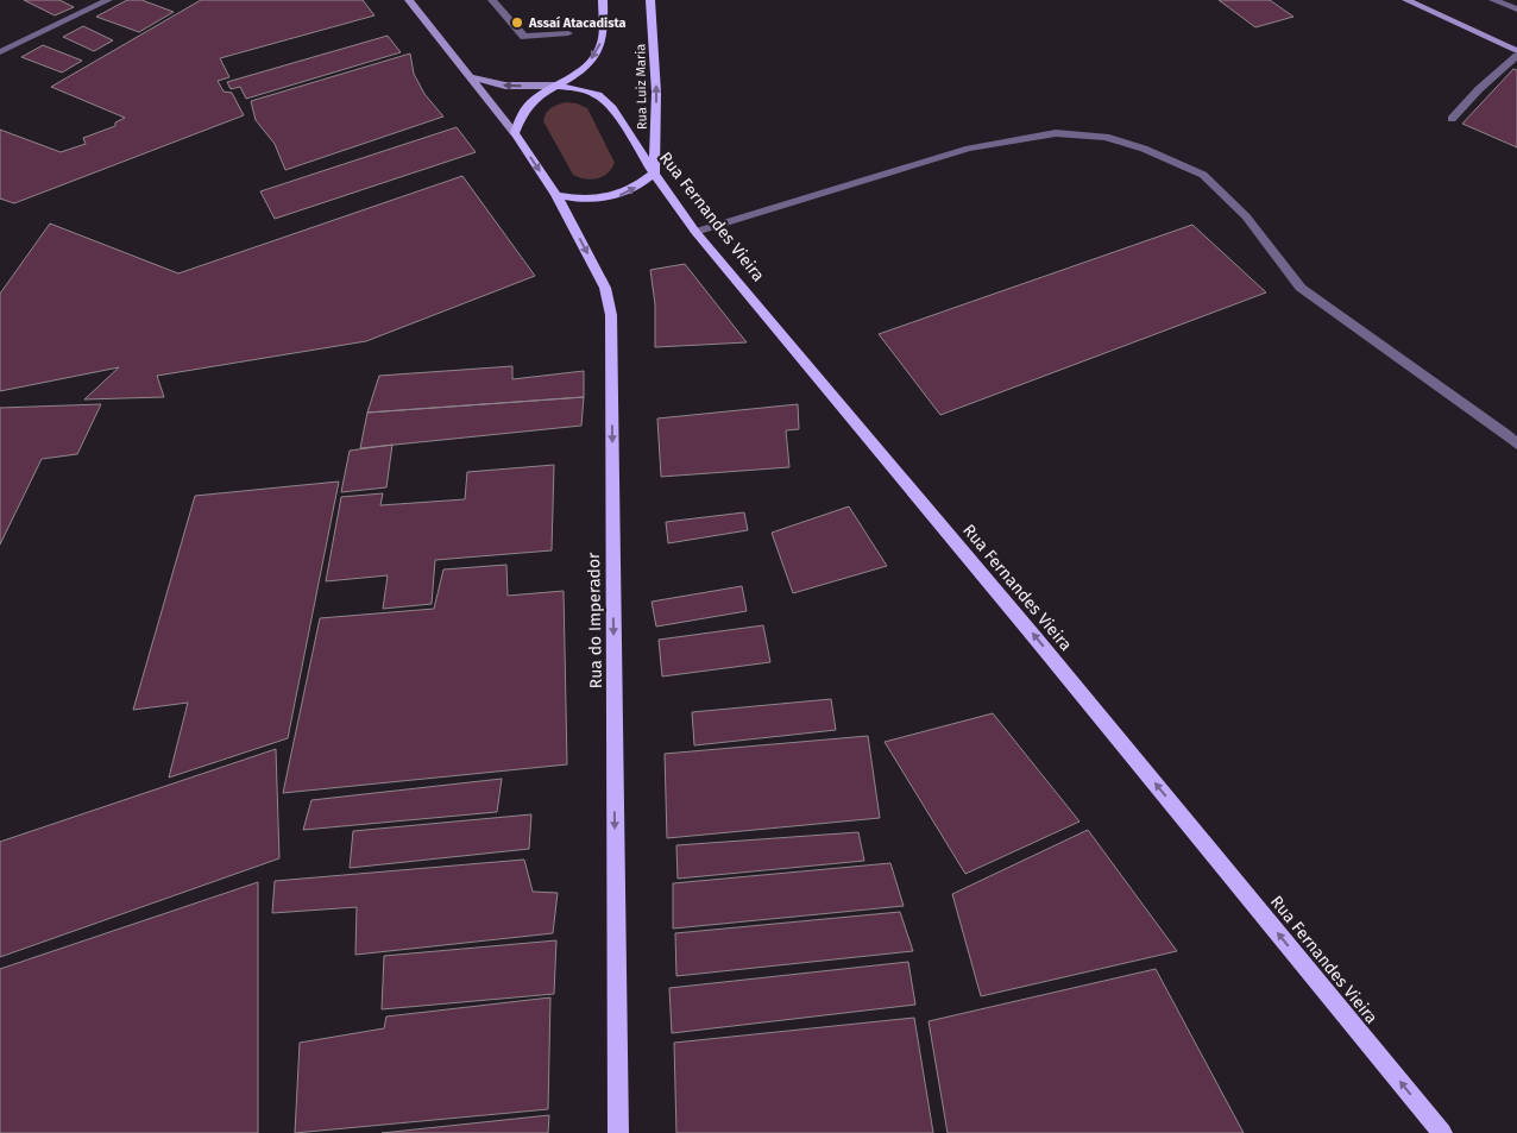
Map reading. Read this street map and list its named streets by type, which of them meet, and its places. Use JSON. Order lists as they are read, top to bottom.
{
  "streets": {
    "main road": ["Rua Luiz Maria", "Rua Fernandes Vieira", "Rua do Imperador"]
  },
  "crossings": [
    ["Rua Luiz Maria", "Rua Fernandes Vieira"],
    ["Rua Luiz Maria", "Rua do Imperador"],
    ["Rua Fernandes Vieira", "Rua do Imperador"]
  ],
  "one_way": ["Rua Luiz Maria", "Rua Fernandes Vieira", "Rua do Imperador"],
  "places": ["Assaí Atacadista"]
}
